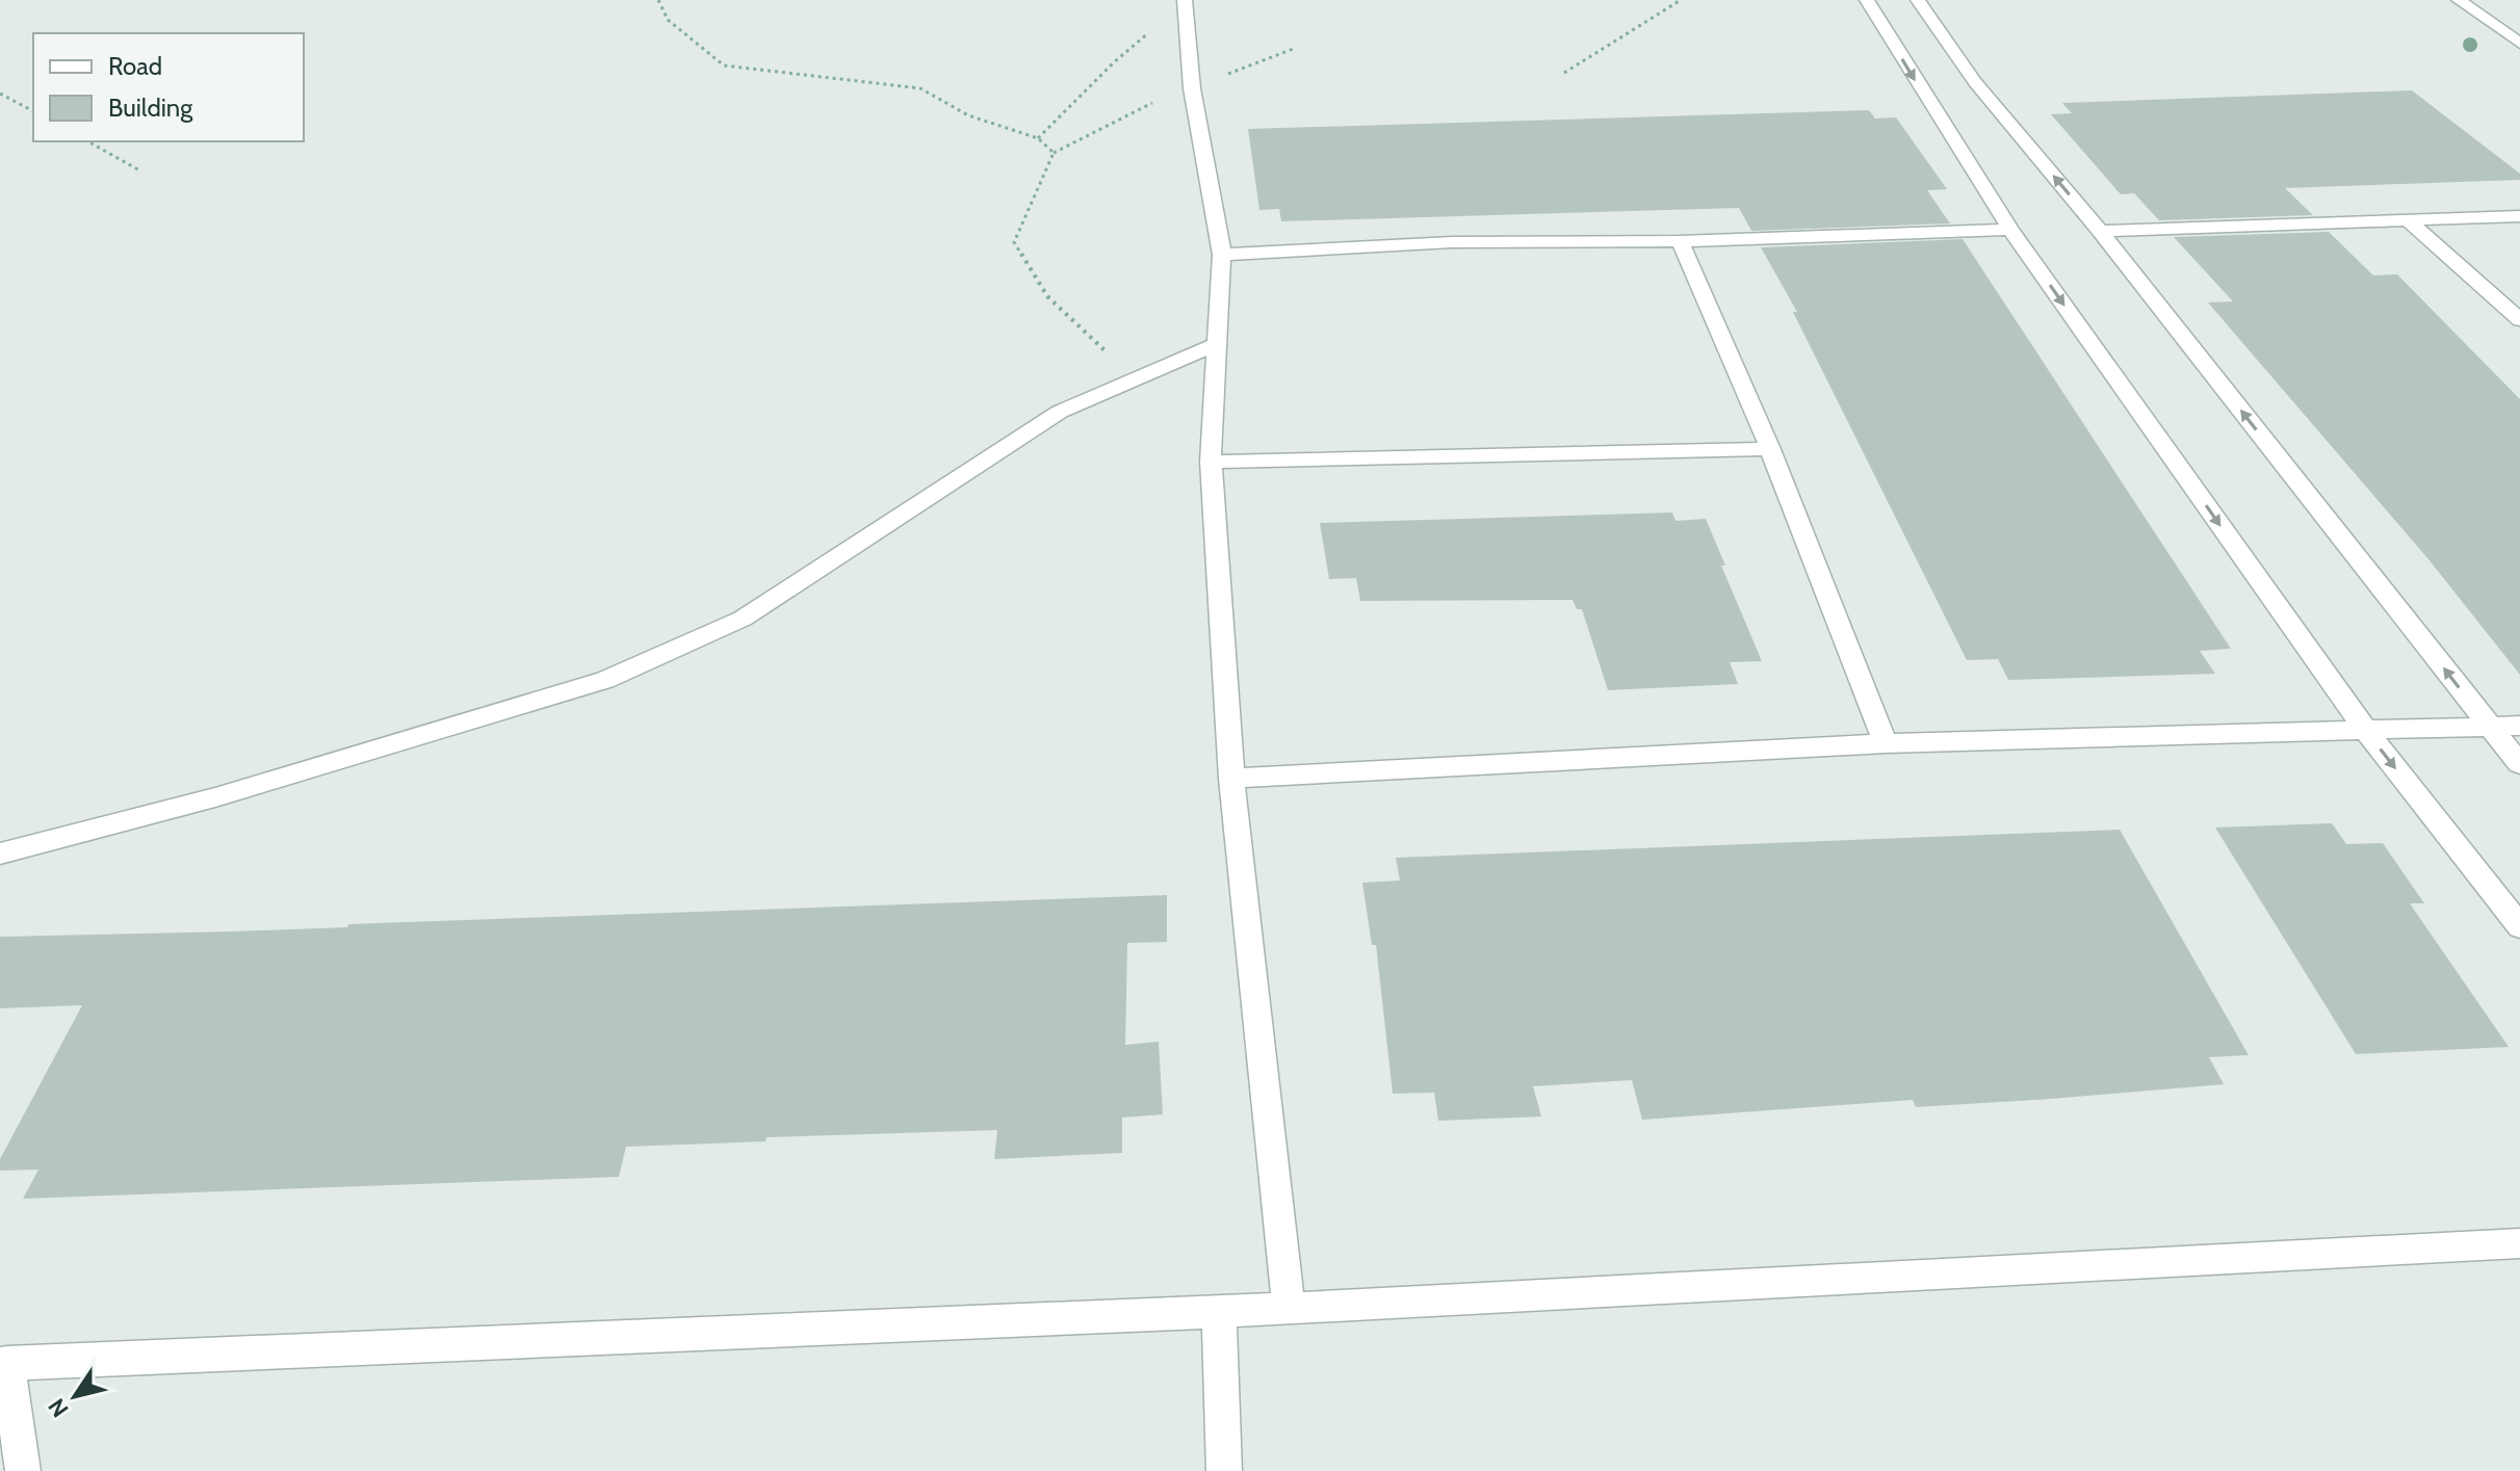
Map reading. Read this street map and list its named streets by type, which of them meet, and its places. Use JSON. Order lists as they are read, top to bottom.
{
  "legend": ["Road", "Building"],
  "north": "bottom left"
}
